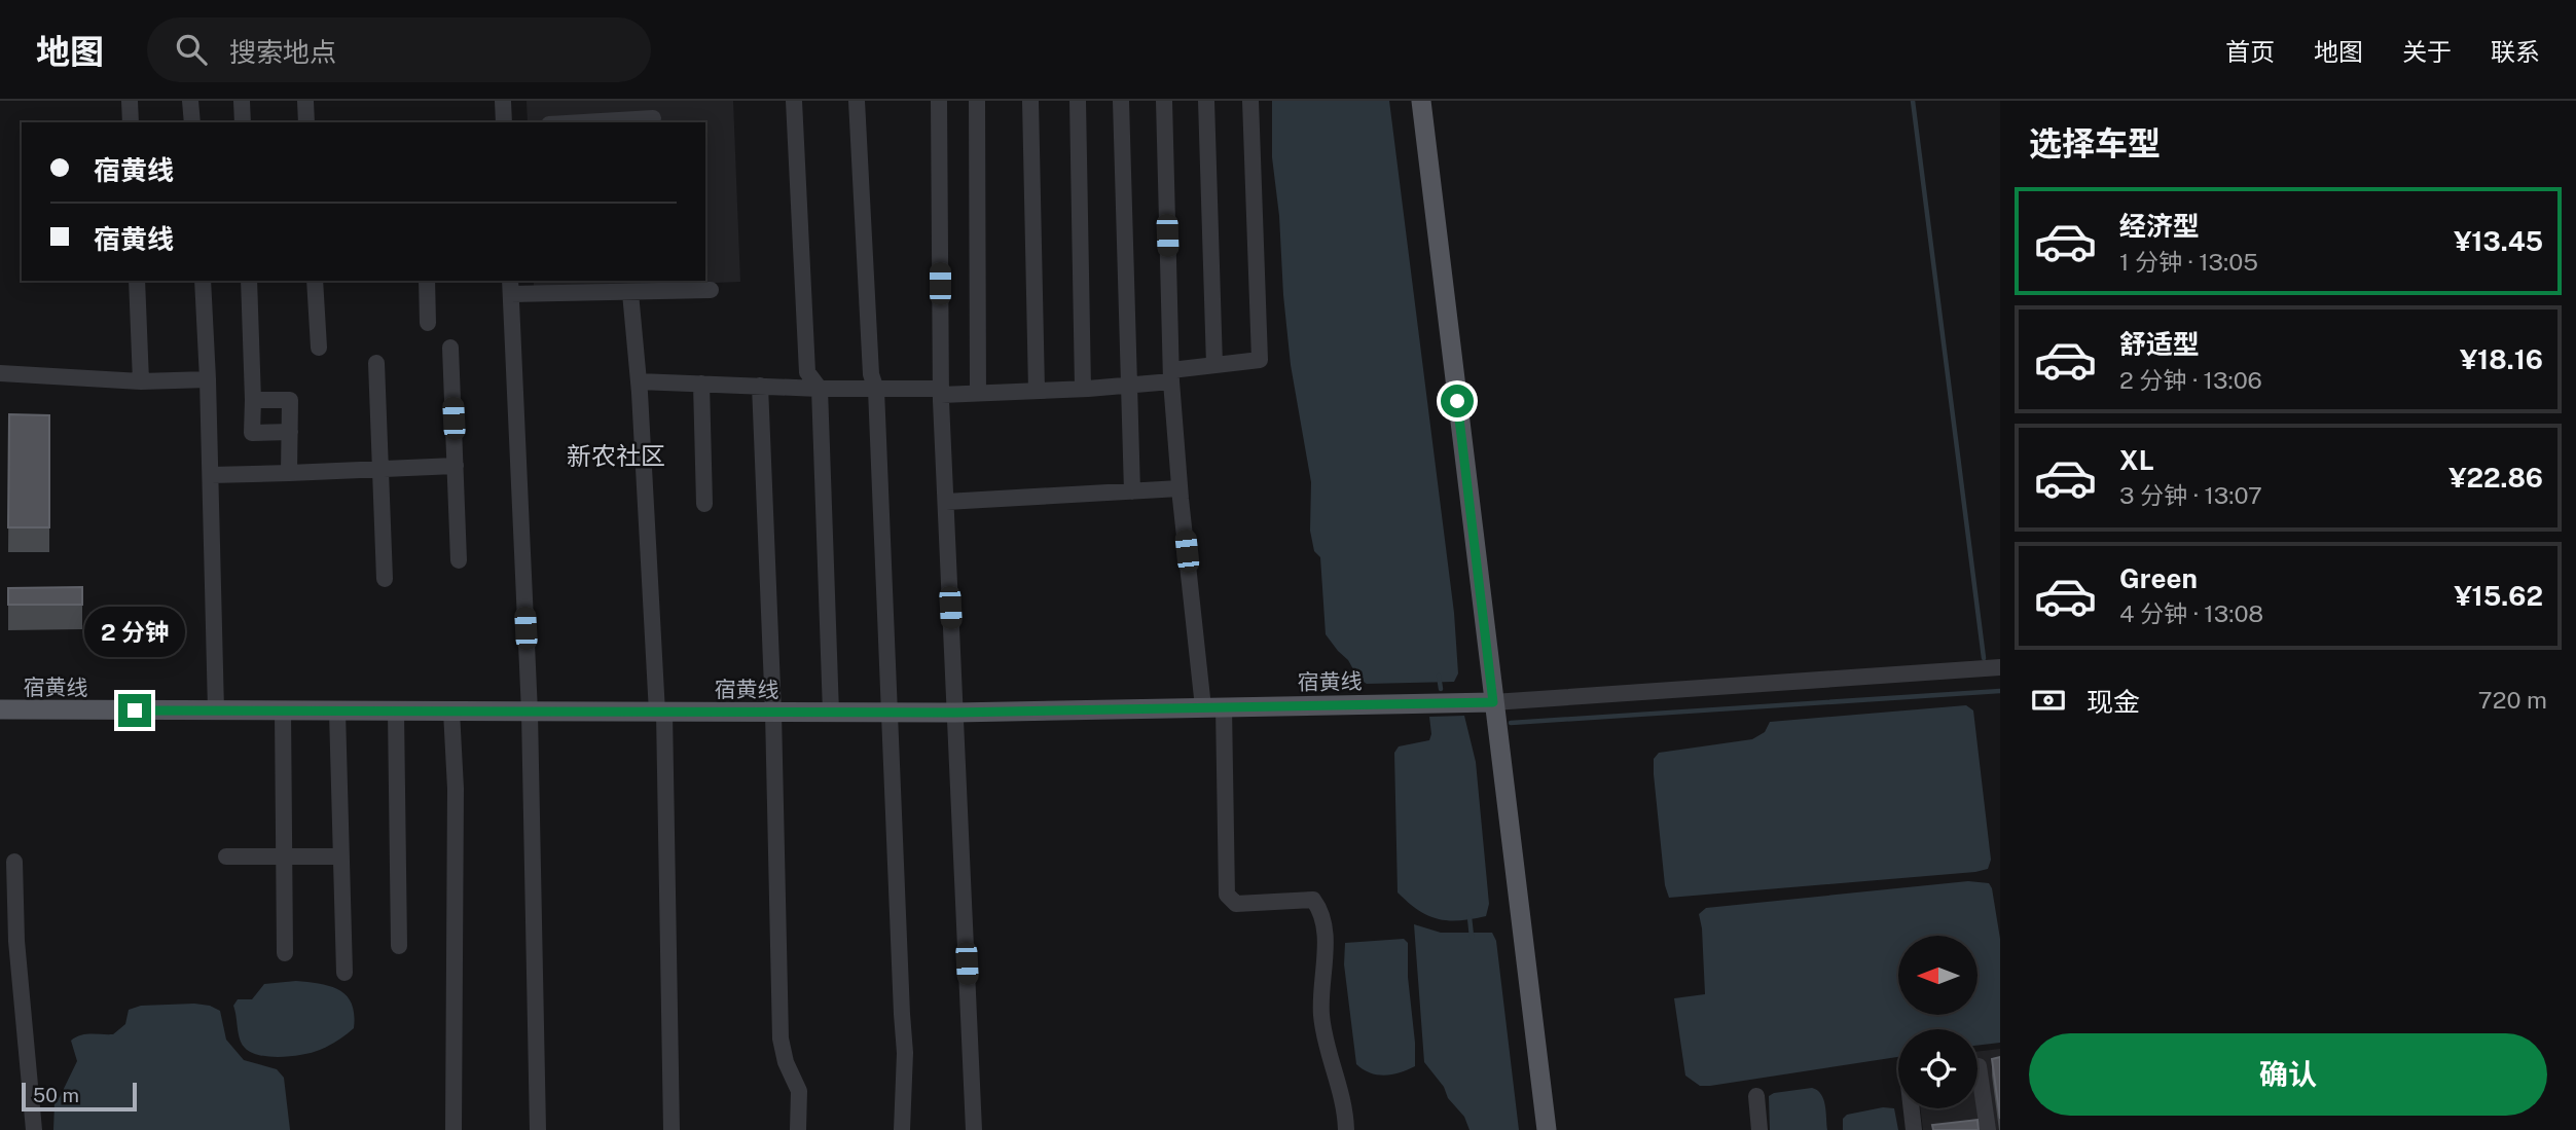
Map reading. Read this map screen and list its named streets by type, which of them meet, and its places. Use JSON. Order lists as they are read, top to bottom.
{
  "streets": {
    "main road": ["宿黄线"]
  },
  "districts": ["新农社区"],
  "scale_bar": "50 m",
  "north": "left",
  "page": {
    "header": "地图",
    "search": "搜索地点",
    "nav": [
      "首页",
      "地图",
      "关于",
      "联系"
    ],
    "heading": "选择车型",
    "banner": ["宿黄线", "宿黄线"],
    "list": [
      {
        "name": "经济型",
        "note": "1 分钟 · 13:05",
        "value": "¥13.45"
      },
      {
        "name": "舒适型",
        "note": "2 分钟 · 13:06",
        "value": "¥18.16"
      },
      {
        "name": "XL",
        "note": "3 分钟 · 13:07",
        "value": "¥22.86"
      },
      {
        "name": "Green",
        "note": "4 分钟 · 13:08",
        "value": "¥15.62"
      }
    ],
    "bubble": "2 分钟",
    "pay": ["现金", "720 m"],
    "buttons": "确认",
    "scale": "50 m"
  }
}
